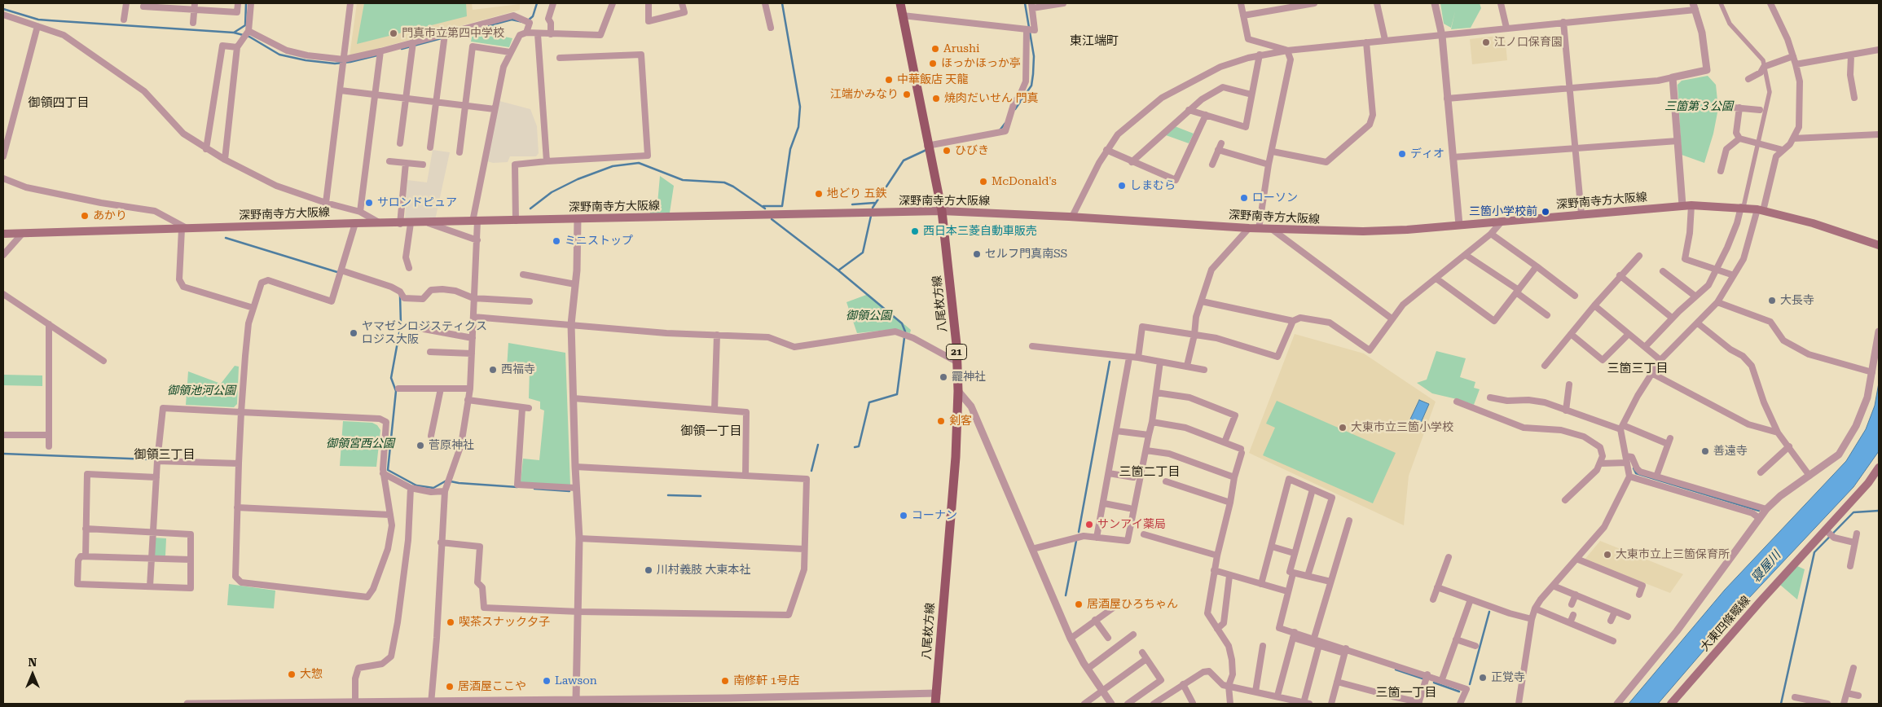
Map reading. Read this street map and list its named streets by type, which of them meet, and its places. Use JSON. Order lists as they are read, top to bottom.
{
  "streets": {
    "main road": [
      "深野南寺方大阪線",
      "八尾枚方線",
      "21",
      "大東四條畷線"
    ]
  },
  "crossings": [
    ["深野南寺方大阪線", "八尾枚方線"]
  ],
  "districts": [
    "東江端町",
    "御領四丁目",
    "三箇三丁目",
    "御領一丁目",
    "御領三丁目",
    "三箇二丁目",
    "三箇一丁目"
  ],
  "water": ["寝屋川"],
  "parks": [
    "三箇第３公園",
    "御領公園",
    "御領池河公園",
    "御領宮西公園"
  ],
  "places": [
    "門真市立第四中学校",
    "江ノ口保育園",
    "Arushi",
    "ほっかほっか亭",
    "中華飯店 天龍",
    "江端かみなり",
    "焼肉だいせん 門真",
    "ひびき",
    "ディオ",
    "McDonald's",
    "しまむら",
    "地どり 五鉄",
    "ローソン",
    "サロンドピュア",
    "三箇小学校前",
    "あかり",
    "西日本三菱自動車販売",
    "ミニストップ",
    "セルフ門真南SS",
    "大長寺",
    "ヤマゼンロジスティクス ロジス大阪",
    "西福寺",
    "龗神社",
    "剣客",
    "大東市立三箇小学校",
    "菅原神社",
    "善遠寺",
    "コーナン",
    "サンアイ薬局",
    "大東市立上三箇保育所",
    "川村義肢 大東本社",
    "居酒屋ひろちゃん",
    "喫茶スナック夕子",
    "大惣",
    "正覚寺",
    "Lawson",
    "南修軒 1号店",
    "居酒屋ここや"
  ],
  "north": "top"
}
